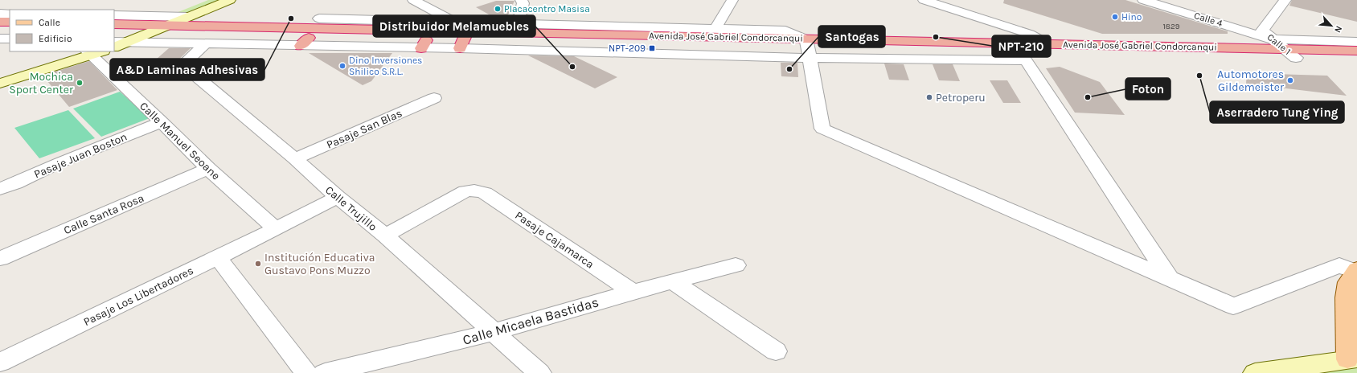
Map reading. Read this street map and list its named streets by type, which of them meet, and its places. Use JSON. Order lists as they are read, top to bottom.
{
  "streets": {
    "highway": ["Avenida José Gabriel Condorcanqui"],
    "street": [
      "Calle 4",
      "Calle 1",
      "Pasaje San Blas",
      "Calle Manuel Seoane",
      "Pasaje Juan Boston",
      "Calle Trujillo",
      "Calle Santa Rosa",
      "Pasaje Cajamarca",
      "Pasaje Los Libertadores",
      "Calle Micaela Bastidas"
    ]
  },
  "crossings": [
    ["Calle 4", "Calle 1"],
    ["Avenida José Gabriel Condorcanqui", "Calle 1"],
    ["Pasaje San Blas", "Calle Trujillo"],
    ["Calle Manuel Seoane", "Pasaje Juan Boston"],
    ["Calle Manuel Seoane", "Calle Santa Rosa"],
    ["Calle Manuel Seoane", "Pasaje Los Libertadores"],
    ["Calle Trujillo", "Pasaje Cajamarca"],
    ["Calle Trujillo", "Pasaje Los Libertadores"],
    ["Calle Trujillo", "Calle Micaela Bastidas"],
    ["Pasaje Cajamarca", "Calle Micaela Bastidas"]
  ],
  "places": {
    "other": [
      "Placacentro Masisa",
      "Hino",
      "A&D Laminas Adhesivas",
      "NPT-210",
      "Dino Inversiones Shilico S.R.L.",
      "Distribuidor Melamuebles",
      "Santogas",
      "Aserradero Tung Ying",
      "Automotores Gildemeister",
      "Mochica Sport Center",
      "Petroperu",
      "Foton",
      "Institución Educativa Gustavo Pons Muzzo"
    ],
    "transit": ["NPT-209"]
  },
  "house_numbers": ["1829"],
  "legend": ["Calle", "Edificio"],
  "north": "bottom right"
}
